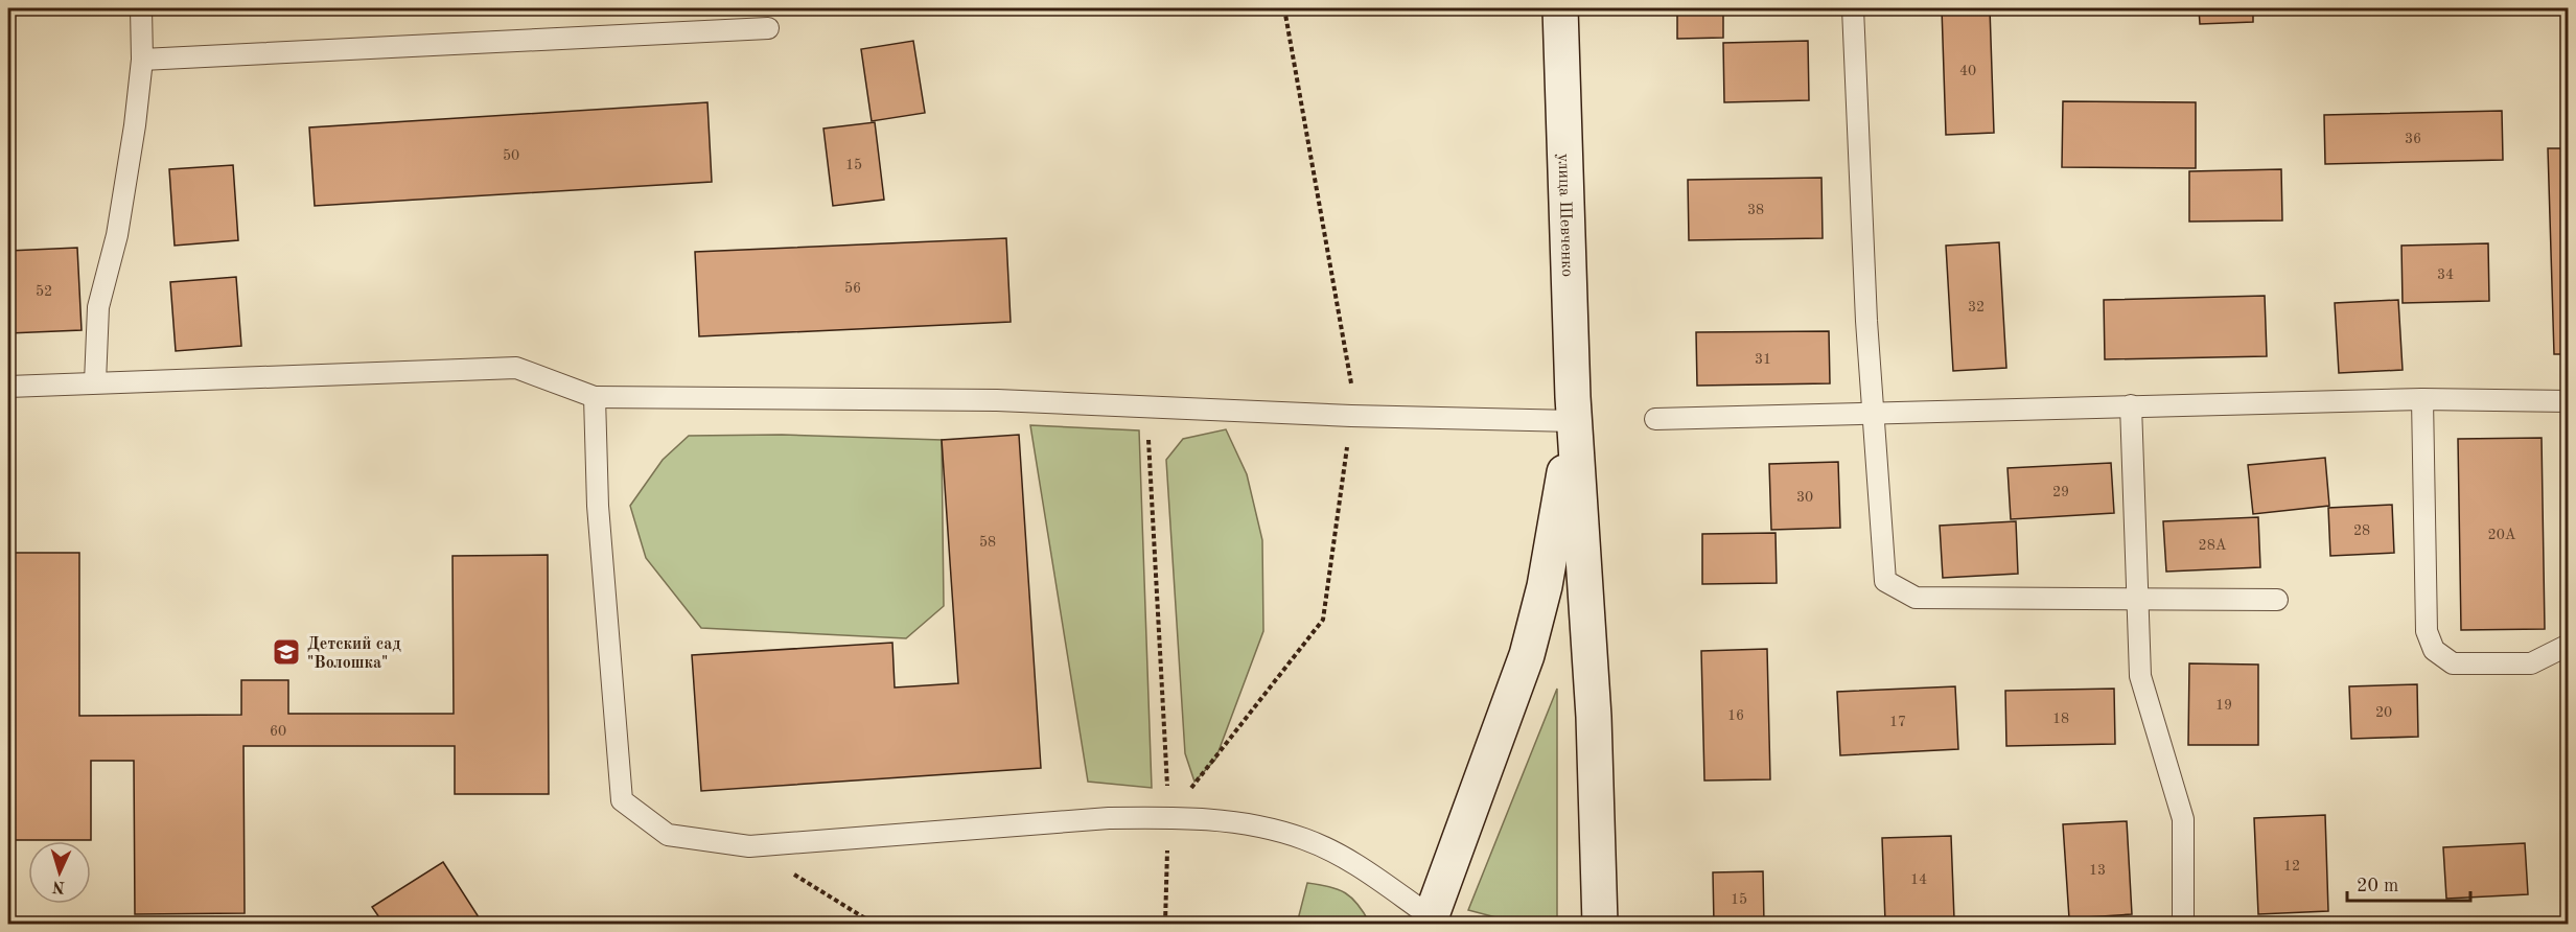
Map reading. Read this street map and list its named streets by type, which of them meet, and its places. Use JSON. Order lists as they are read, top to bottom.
{
  "streets": {
    "street": ["улица Шевченко"]
  },
  "places": {
    "school or university": ["Детский сад \"Волошка\""]
  },
  "house_numbers": [
    "40",
    "36",
    "50",
    "15",
    "38",
    "34",
    "56",
    "52",
    "32",
    "31",
    "29",
    "30",
    "28",
    "20А",
    "58",
    "28А",
    "19",
    "20",
    "16",
    "18",
    "17",
    "60",
    "12",
    "13",
    "14",
    "15"
  ],
  "scale_bar": "20 m",
  "north": "bottom"
}
